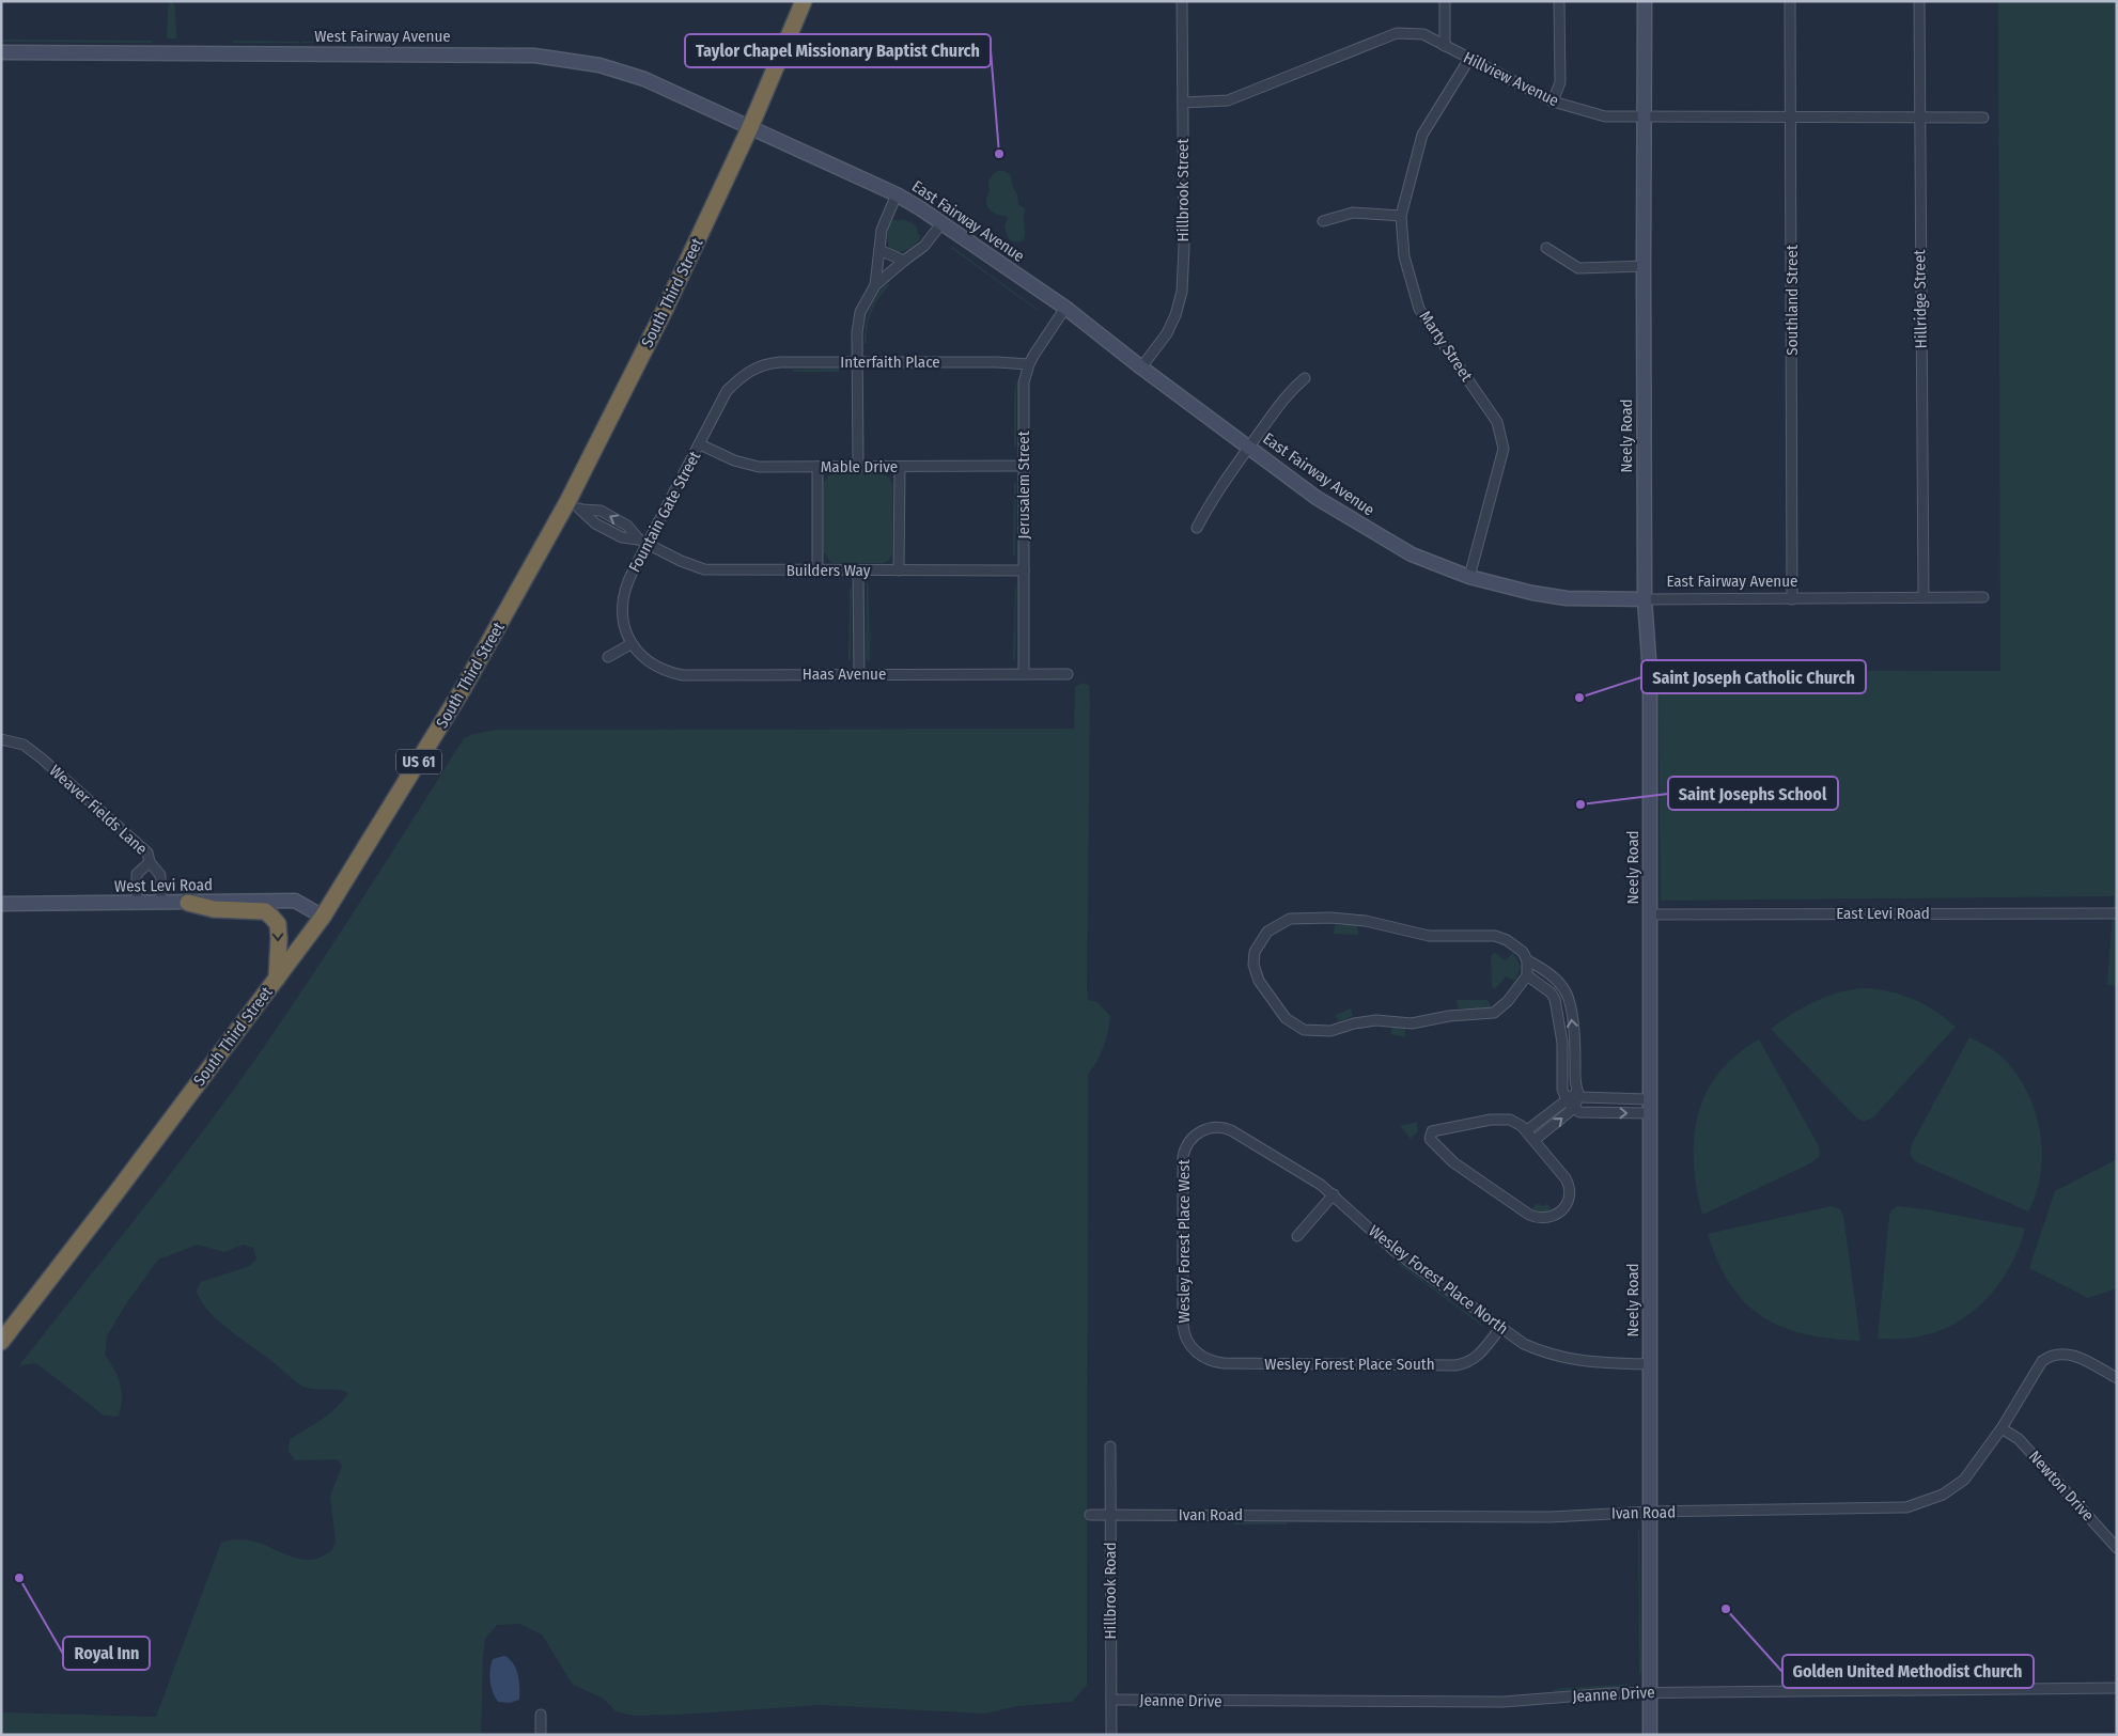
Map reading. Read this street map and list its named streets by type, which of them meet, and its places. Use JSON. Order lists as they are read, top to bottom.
{
  "streets": {
    "highway": ["South Third Street", "US 61"],
    "street": [
      "West Fairway Avenue",
      "Hillview Avenue",
      "Hillbrook Street",
      "East Fairway Avenue",
      "Hillridge Street",
      "Southland Street",
      "Marty Street",
      "Interfaith Place",
      "Neely Road",
      "Mable Drive",
      "Jerusalem Street",
      "Fountain Gate Street",
      "Builders Way",
      "Haas Avenue",
      "Weaver Fields Lane",
      "West Levi Road",
      "East Levi Road",
      "Wesley Forest Place West",
      "Wesley Forest Place North",
      "Wesley Forest Place South",
      "Newton Drive",
      "Ivan Road",
      "Hillbrook Road",
      "Jeanne Drive"
    ]
  },
  "crossings": [
    ["West Fairway Avenue", "East Fairway Avenue"],
    ["West Fairway Avenue", "South Third Street"],
    ["Hillview Avenue", "Hillbrook Street"],
    ["Hillview Avenue", "Hillridge Street"],
    ["Hillview Avenue", "Southland Street"],
    ["Hillview Avenue", "Marty Street"],
    ["Hillview Avenue", "Neely Road"],
    ["Hillbrook Street", "East Fairway Avenue"],
    ["East Fairway Avenue", "South Third Street"],
    ["East Fairway Avenue", "Hillridge Street"],
    ["East Fairway Avenue", "Southland Street"],
    ["East Fairway Avenue", "Marty Street"],
    ["East Fairway Avenue", "Neely Road"],
    ["East Fairway Avenue", "Jerusalem Street"],
    ["South Third Street", "Builders Way"],
    ["South Third Street", "West Levi Road"],
    ["Interfaith Place", "Jerusalem Street"],
    ["Interfaith Place", "Fountain Gate Street"],
    ["Neely Road", "East Levi Road"],
    ["Neely Road", "Wesley Forest Place North"],
    ["Neely Road", "Ivan Road"],
    ["Neely Road", "Jeanne Drive"],
    ["Mable Drive", "Jerusalem Street"],
    ["Mable Drive", "Fountain Gate Street"],
    ["Jerusalem Street", "Builders Way"],
    ["Jerusalem Street", "Haas Avenue"],
    ["Fountain Gate Street", "Builders Way"],
    ["Fountain Gate Street", "Haas Avenue"],
    ["Weaver Fields Lane", "West Levi Road"],
    ["Wesley Forest Place West", "Wesley Forest Place North"],
    ["Wesley Forest Place West", "Wesley Forest Place South"],
    ["Wesley Forest Place North", "Wesley Forest Place South"],
    ["Newton Drive", "Ivan Road"],
    ["Ivan Road", "Hillbrook Road"],
    ["Hillbrook Road", "Jeanne Drive"]
  ],
  "places": [
    "Taylor Chapel Missionary Baptist Church",
    "Saint Joseph Catholic Church",
    "Saint Josephs School",
    "Royal Inn",
    "Golden United Methodist Church"
  ]
}
